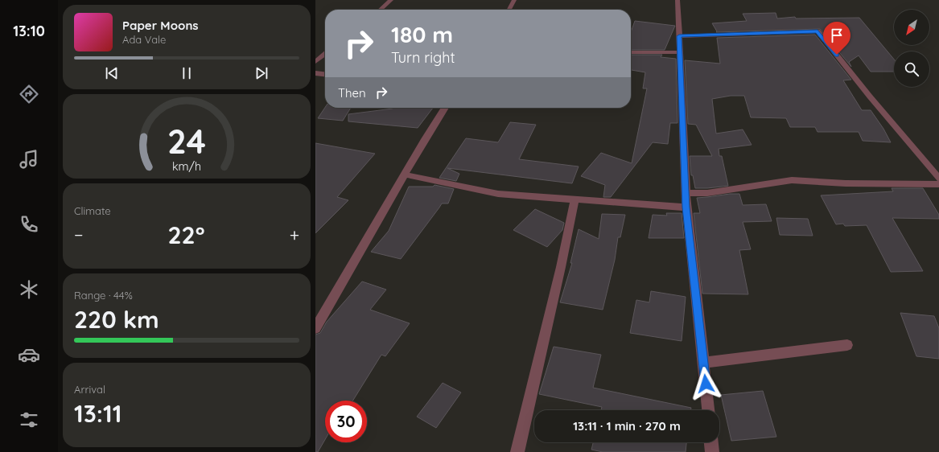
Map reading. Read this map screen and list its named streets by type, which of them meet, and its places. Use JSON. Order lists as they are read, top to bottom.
{
  "north": "bottom left",
  "page": {
    "tabs": "13:10",
    "turn": ["180 m", "Turn right"],
    "song": ["Paper Moons", "Ada Vale"],
    "then": "Then",
    "tile": [
      "Climate",
      ["Range · 44%", "220 km"],
      ["Arrival", "13:11"]
    ],
    "heat": ["−", "22°", "+"],
    "limit": "30",
    "trip": "13:11 · 1 min · 270 m",
    "gauge": ["24", "km/h"]
  }
}
